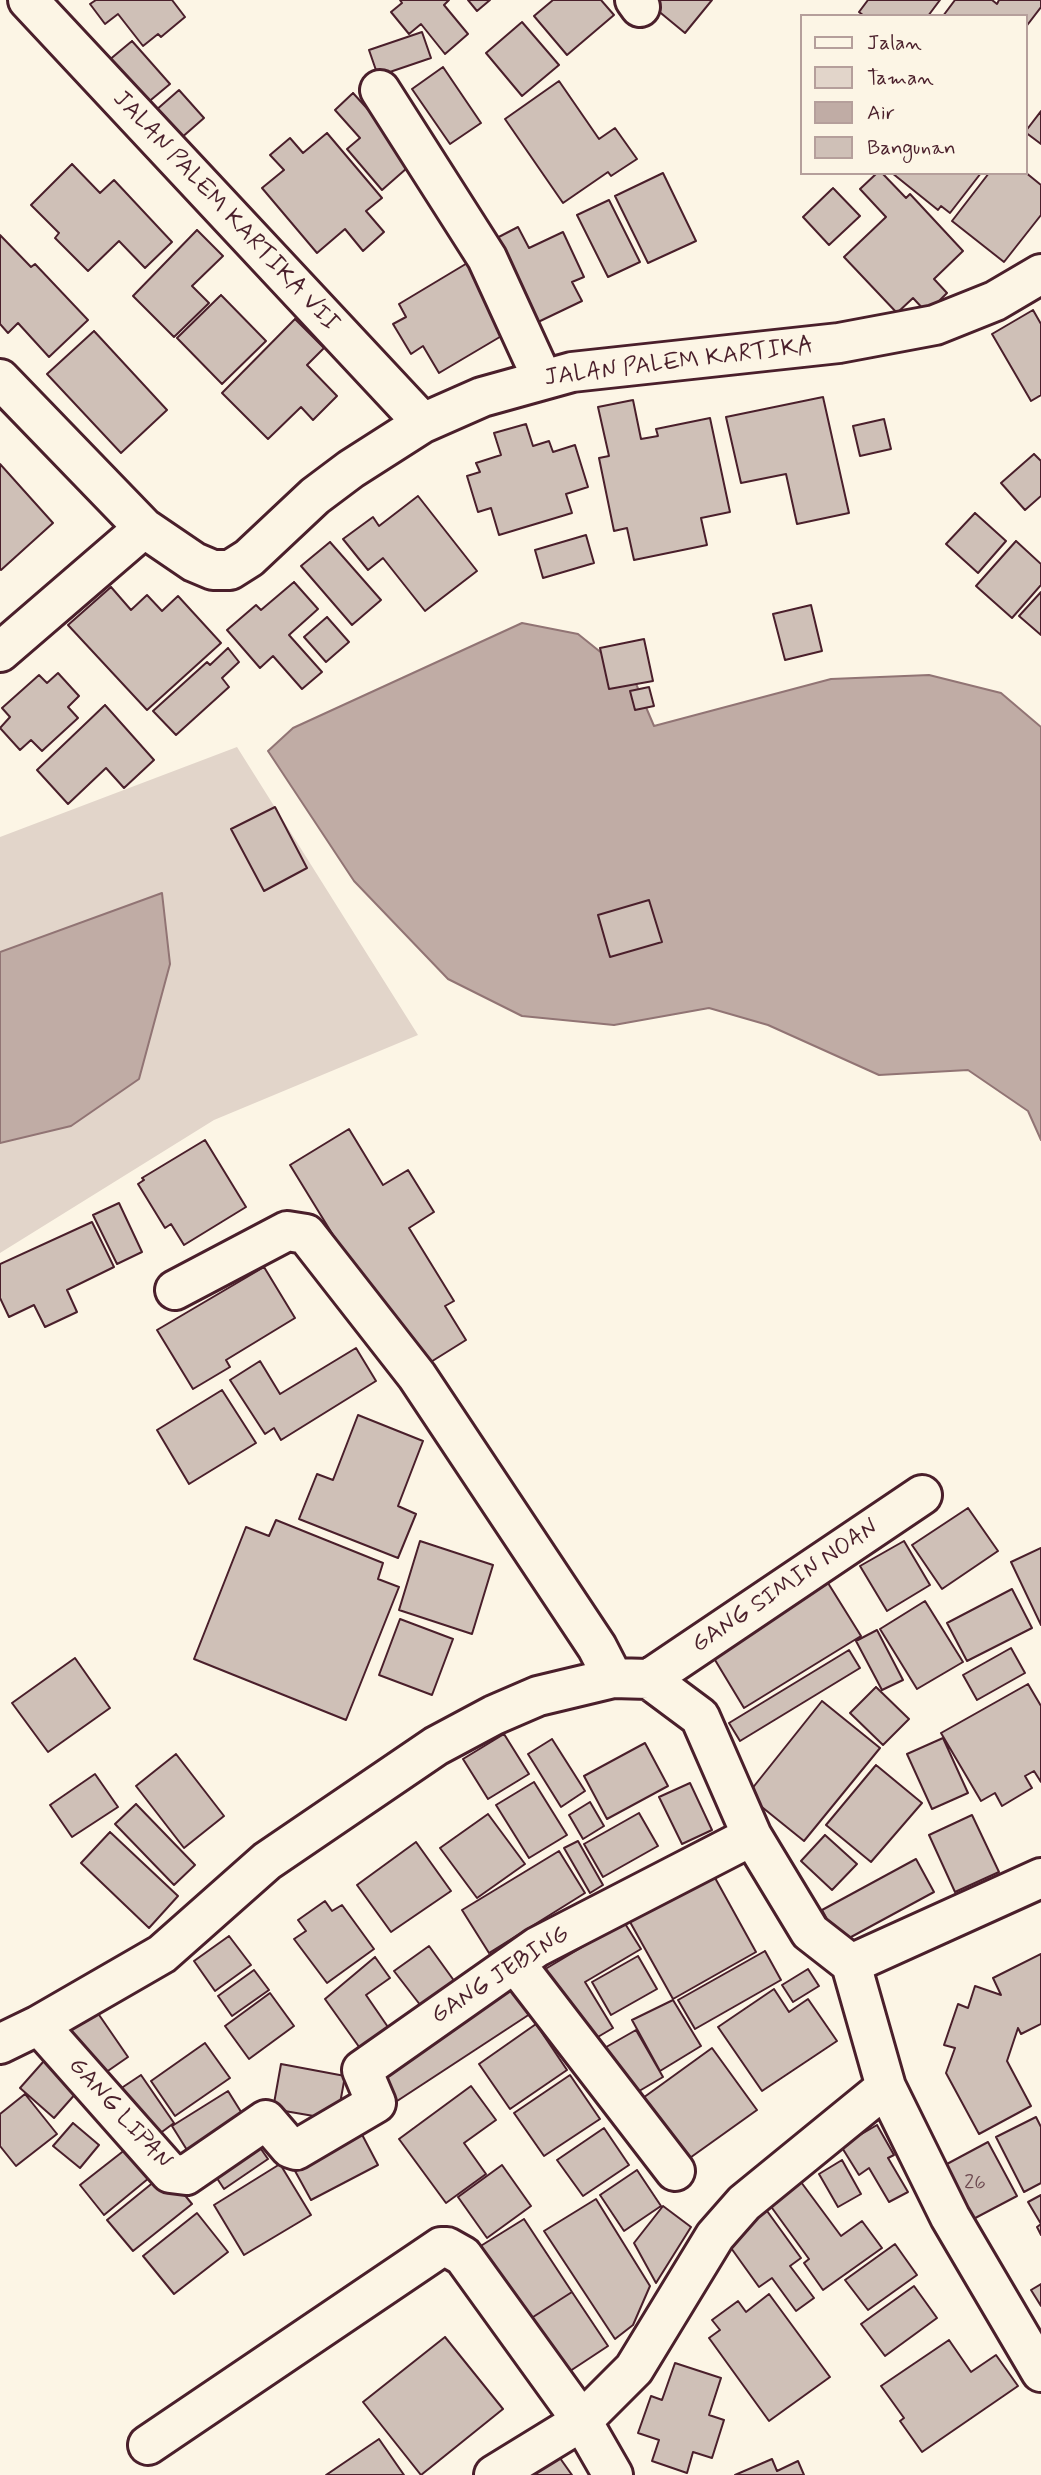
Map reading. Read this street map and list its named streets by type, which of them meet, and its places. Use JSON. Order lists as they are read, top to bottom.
{
  "streets": {
    "street": [
      "JALAN PALEM KARTIKA VII",
      "JALAN PALEM KARTIKA",
      "GANG SIMIN NOAN",
      "GANG JEBING",
      "GANG LIPAN"
    ]
  },
  "crossings": [
    ["JALAN PALEM KARTIKA VII", "JALAN PALEM KARTIKA"],
    ["GANG JEBING", "GANG LIPAN"]
  ],
  "house_numbers": ["26"],
  "legend": [
    "Jalan",
    "Taman",
    "Air",
    "Bangunan"
  ]
}
